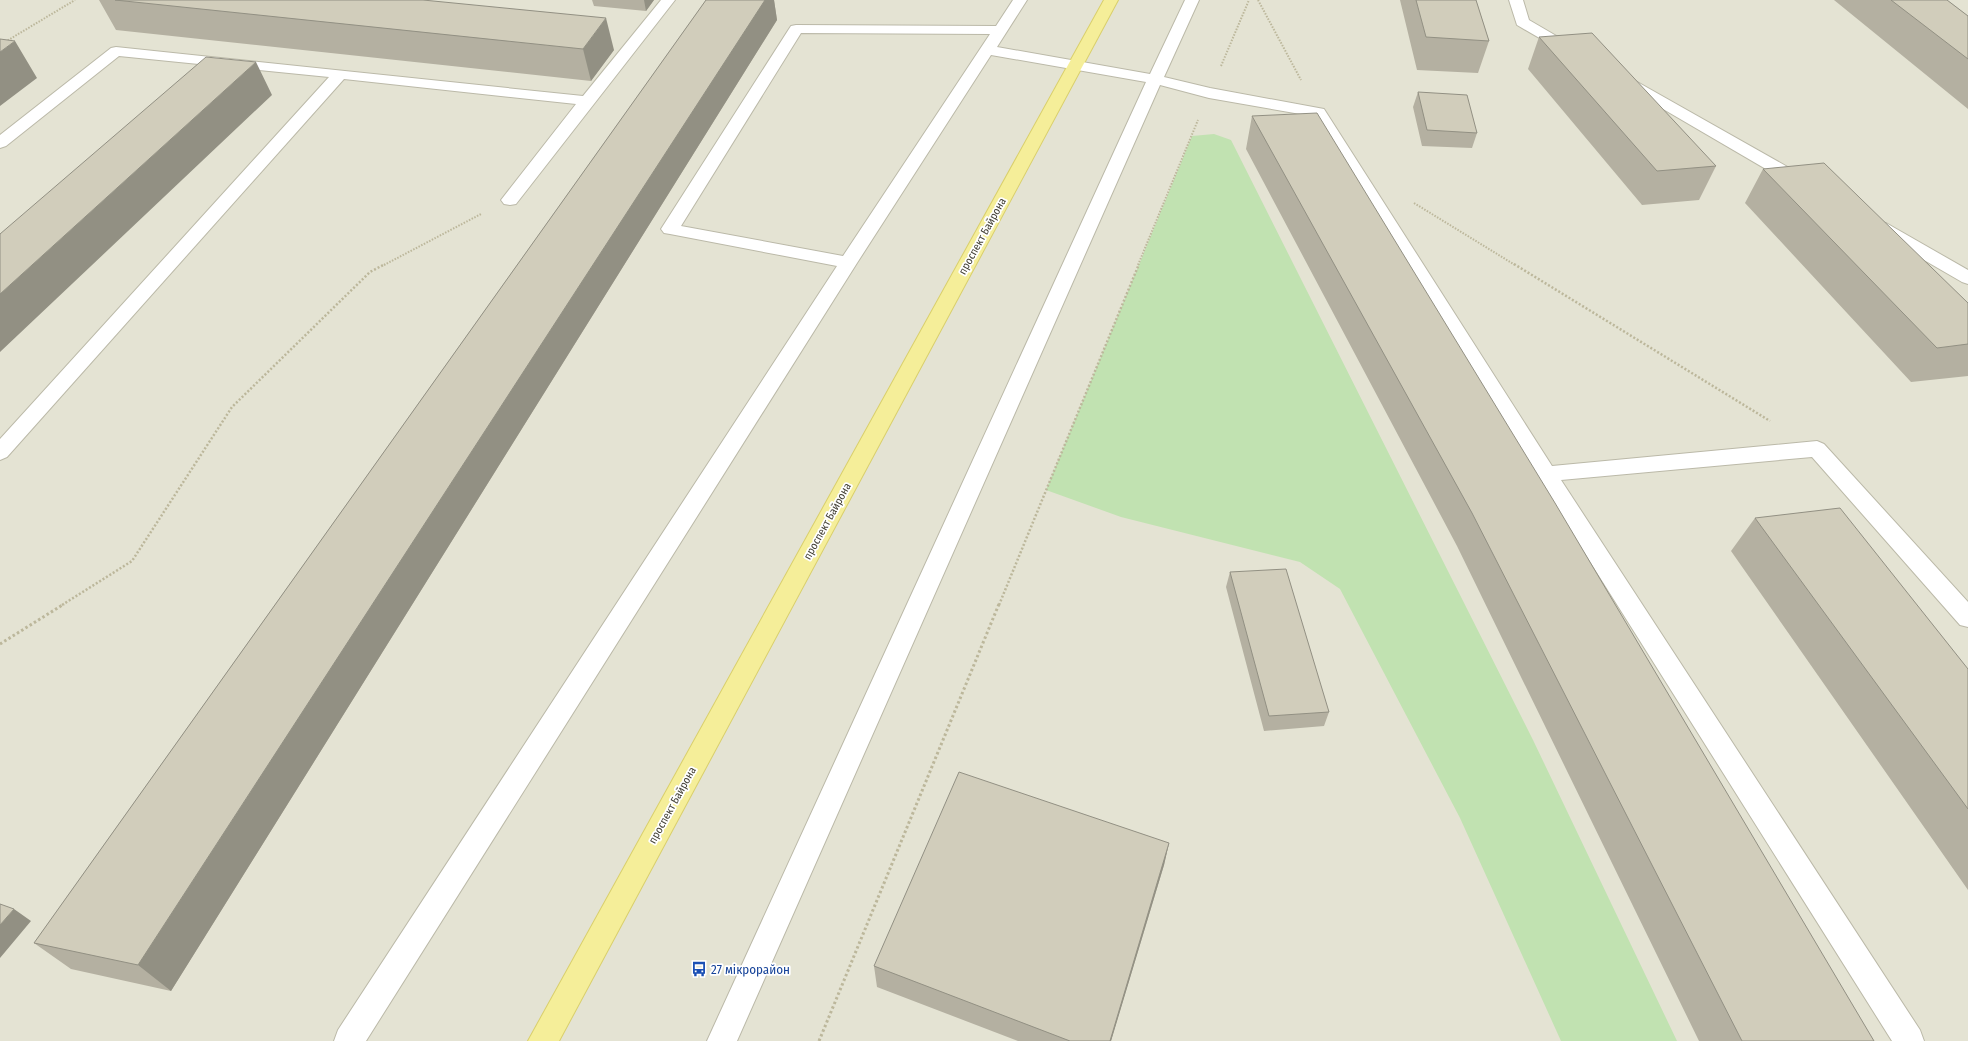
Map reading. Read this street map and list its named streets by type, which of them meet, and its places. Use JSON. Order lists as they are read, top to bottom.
{
  "streets": {
    "main road": ["проспект Байрона"]
  },
  "places": {
    "bus stop": ["27 мікрорайон"]
  }
}
